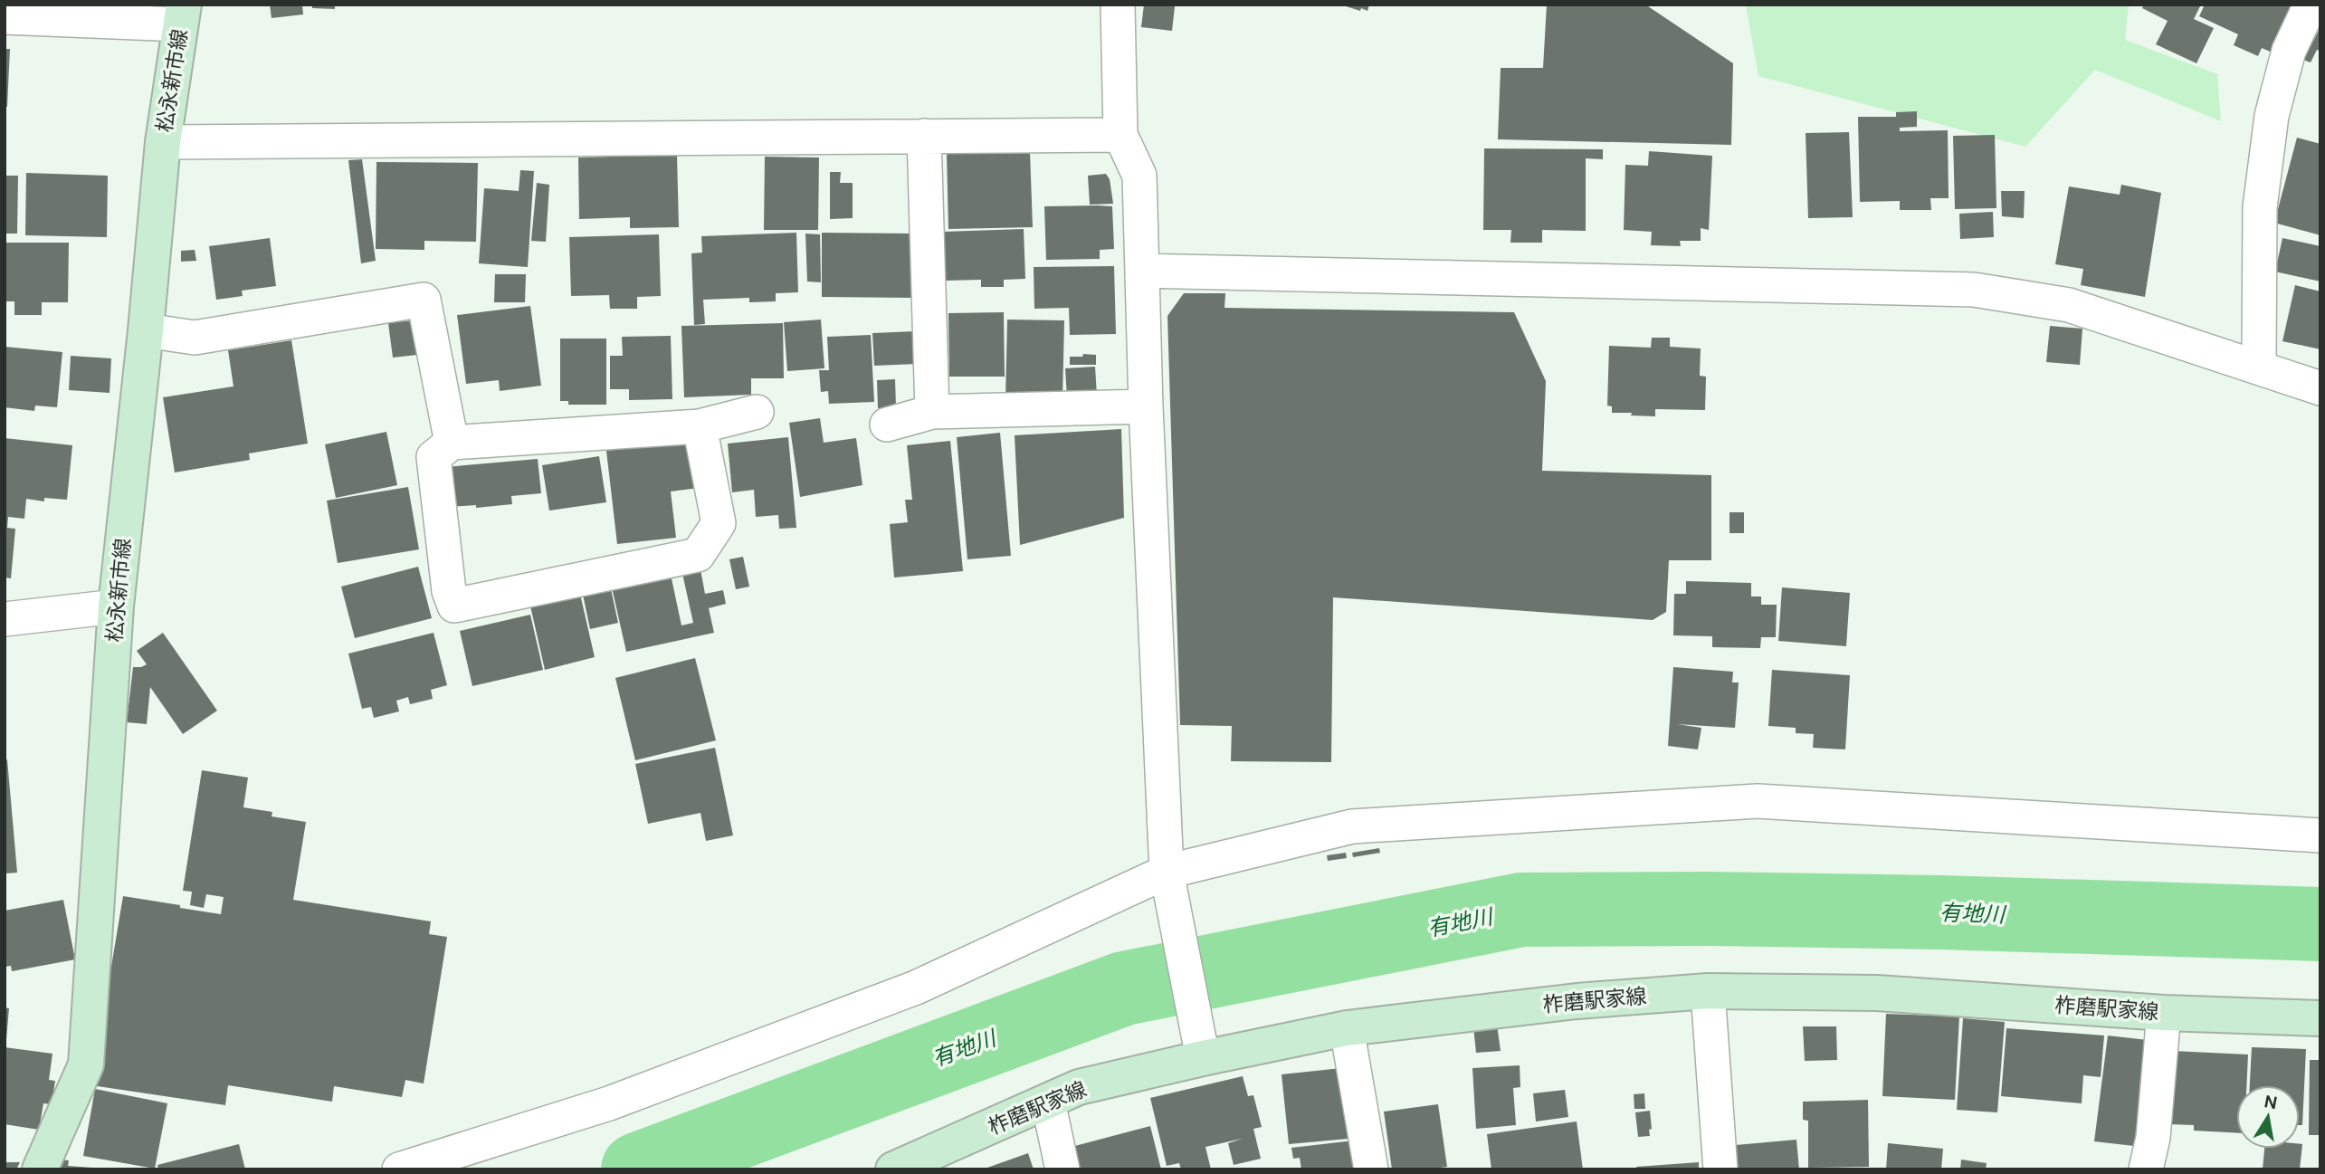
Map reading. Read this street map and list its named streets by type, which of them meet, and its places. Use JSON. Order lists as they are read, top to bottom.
{
  "streets": {
    "main road": ["松永新市線", "柞磨駅家線"]
  },
  "water": ["有地川"],
  "north": "top"
}
